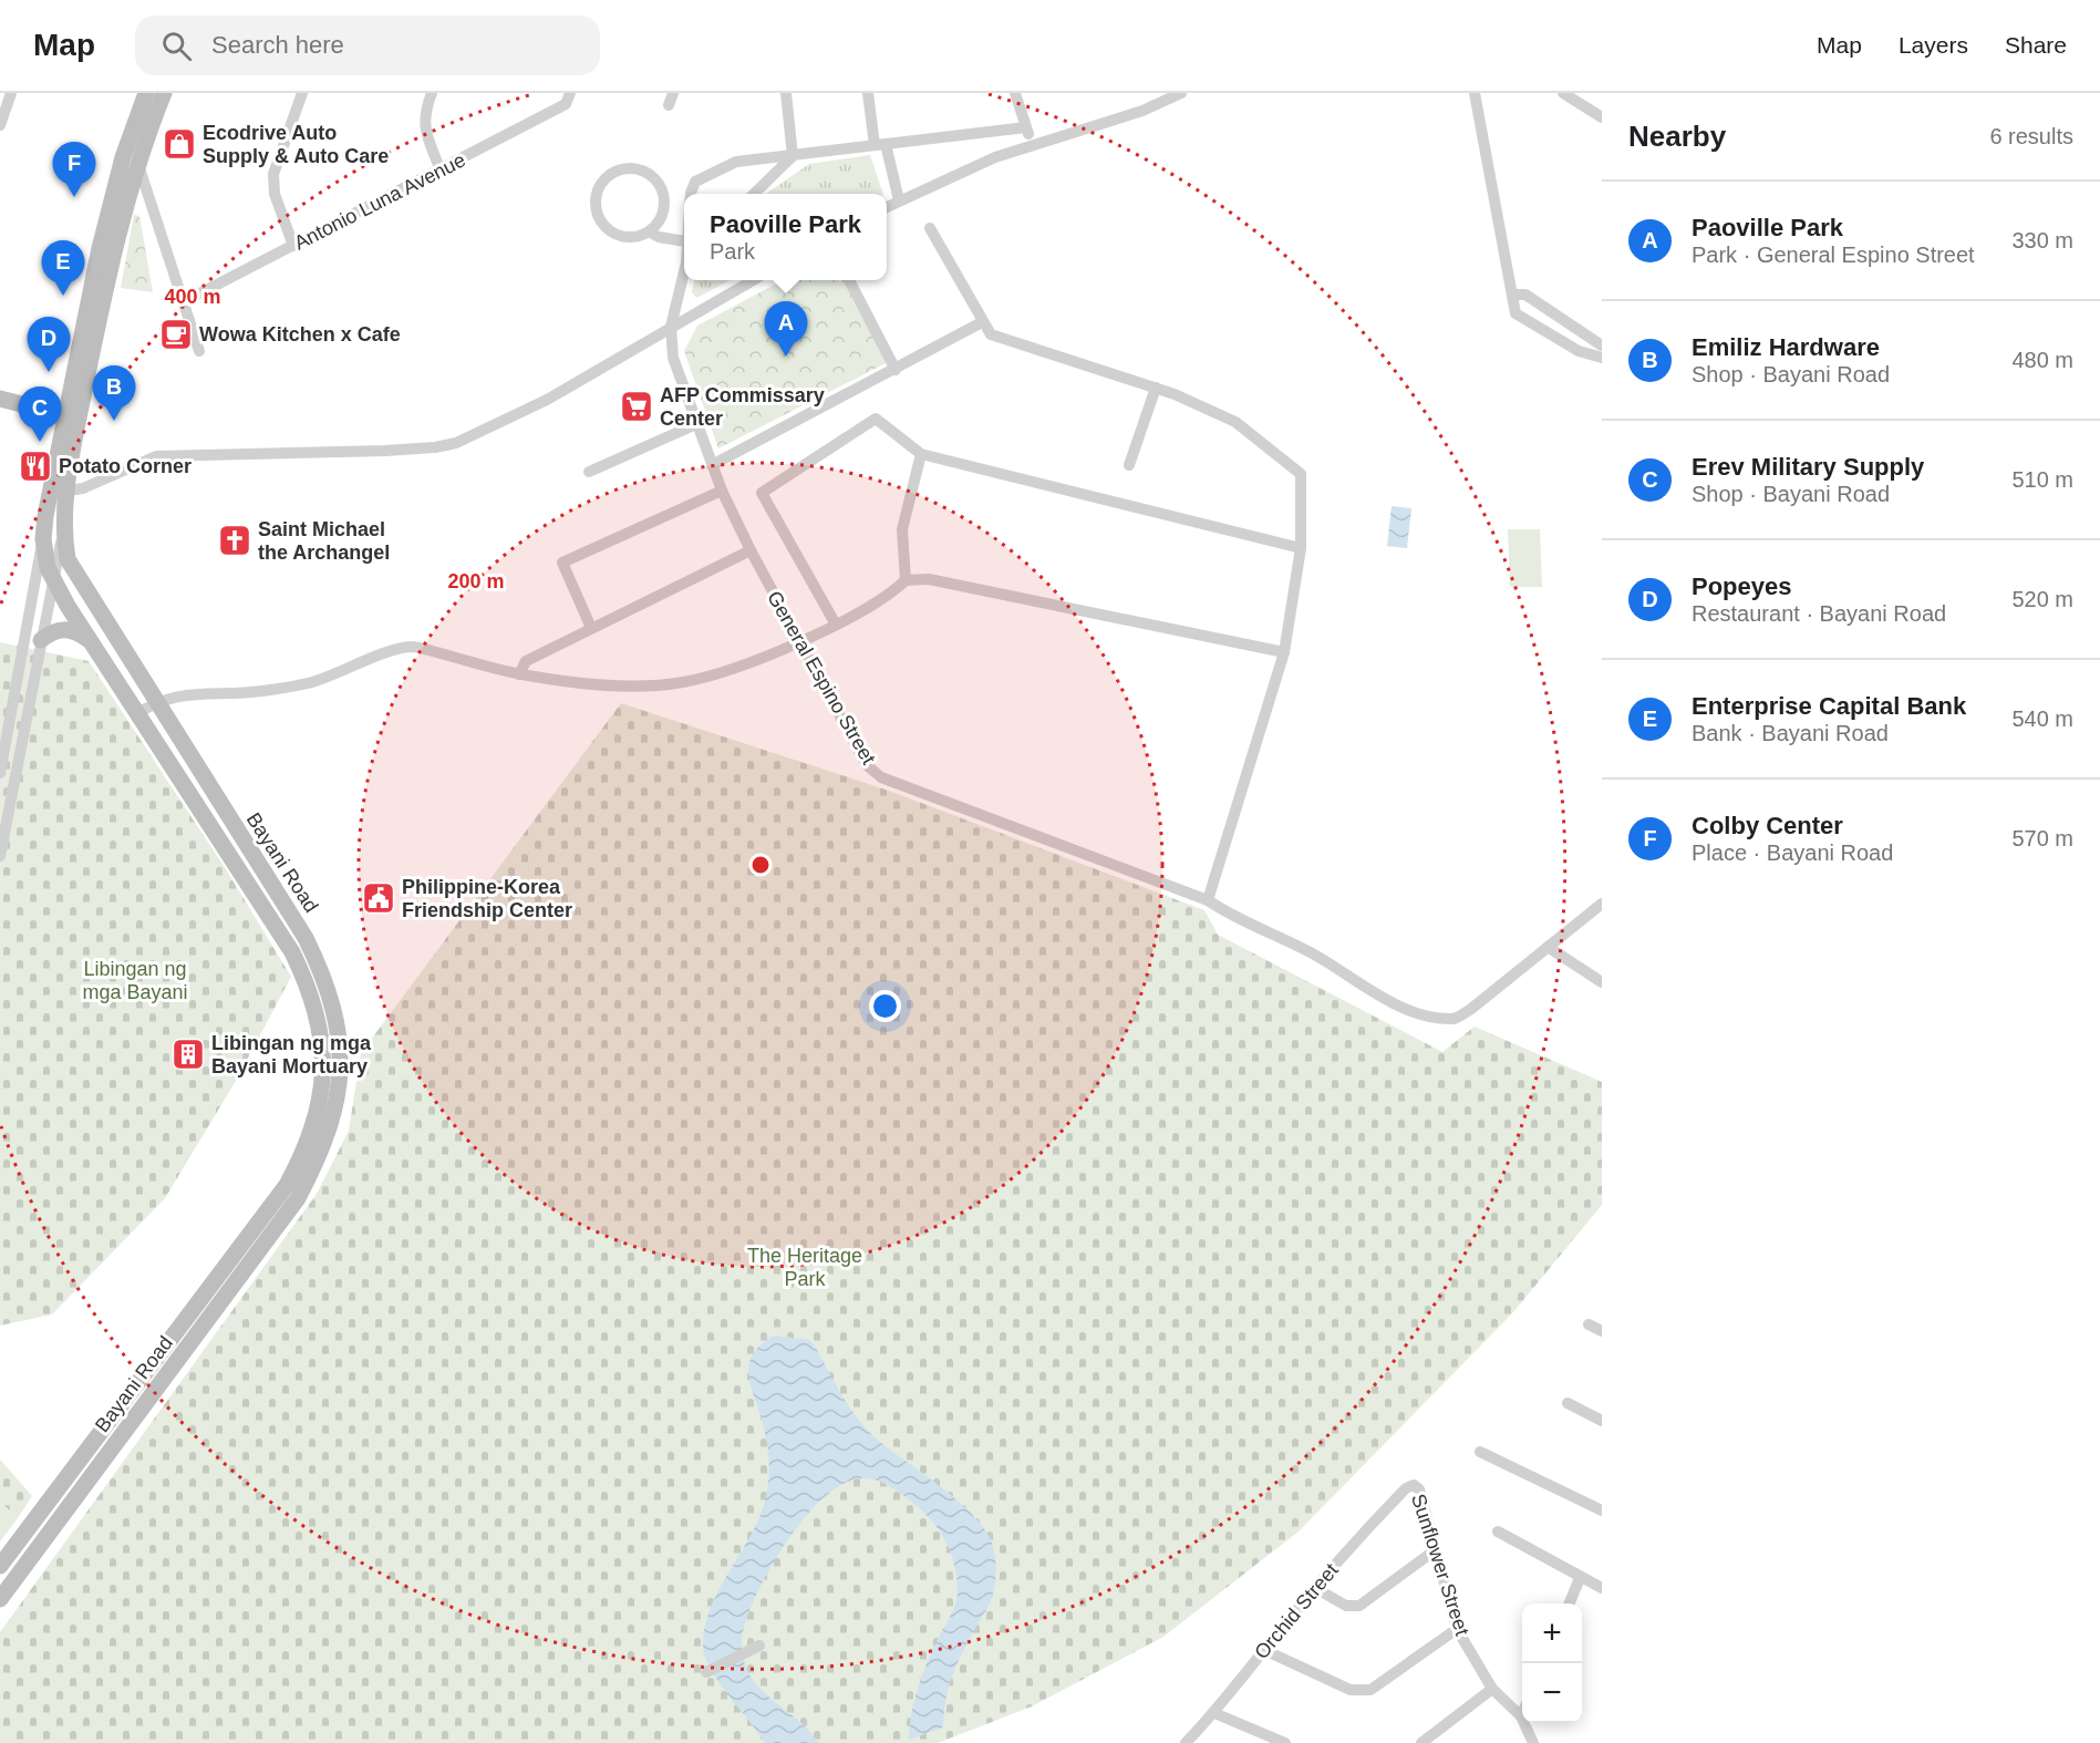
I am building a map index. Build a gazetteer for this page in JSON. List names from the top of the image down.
{
  "streets": {
    "main road": ["Bayani Road"],
    "street": [
      "Antonio Luna Avenue",
      "General Espino Street",
      "Sunflower Street",
      "Orchid Street"
    ]
  },
  "crossings": [
    ["Sunflower Street", "Orchid Street"]
  ],
  "parks": ["Libingan ng mga Bayani", "The Heritage Park"],
  "places": {
    "shop": ["Ecodrive Auto Supply & Auto Care"],
    "cafe": ["Wowa Kitchen x Cafe"],
    "supermarket": ["AFP Commissary Center"],
    "restaurant": ["Potato Corner"],
    "church": ["Saint Michael the Archangel"],
    "public building": ["Philippine-Korea Friendship Center"],
    "building": ["Libingan ng mga Bayani Mortuary"]
  },
  "page": {
    "header": "Map",
    "search": "Search here",
    "nav": ["Map", "Layers", "Share"],
    "heading": ["Nearby", "6 results"],
    "pins": [
      "F",
      "E",
      "A",
      "D",
      "B",
      "C"
    ],
    "list": [
      {
        "mark": "A",
        "name": "Paoville Park",
        "note": "Park · General Espino Street",
        "value": "330 m"
      },
      {
        "mark": "B",
        "name": "Emiliz Hardware",
        "note": "Shop · Bayani Road",
        "value": "480 m"
      },
      {
        "mark": "C",
        "name": "Erev Military Supply",
        "note": "Shop · Bayani Road",
        "value": "510 m"
      },
      {
        "mark": "D",
        "name": "Popeyes",
        "note": "Restaurant · Bayani Road",
        "value": "520 m"
      },
      {
        "mark": "E",
        "name": "Enterprise Capital Bank",
        "note": "Bank · Bayani Road",
        "value": "540 m"
      },
      {
        "mark": "F",
        "name": "Colby Center",
        "note": "Place · Bayani Road",
        "value": "570 m"
      }
    ],
    "popup": ["Paoville Park", "Park"],
    "map_buttons": ["+", "−"]
  },
  "rings": ["400 m", "200 m"]
}
